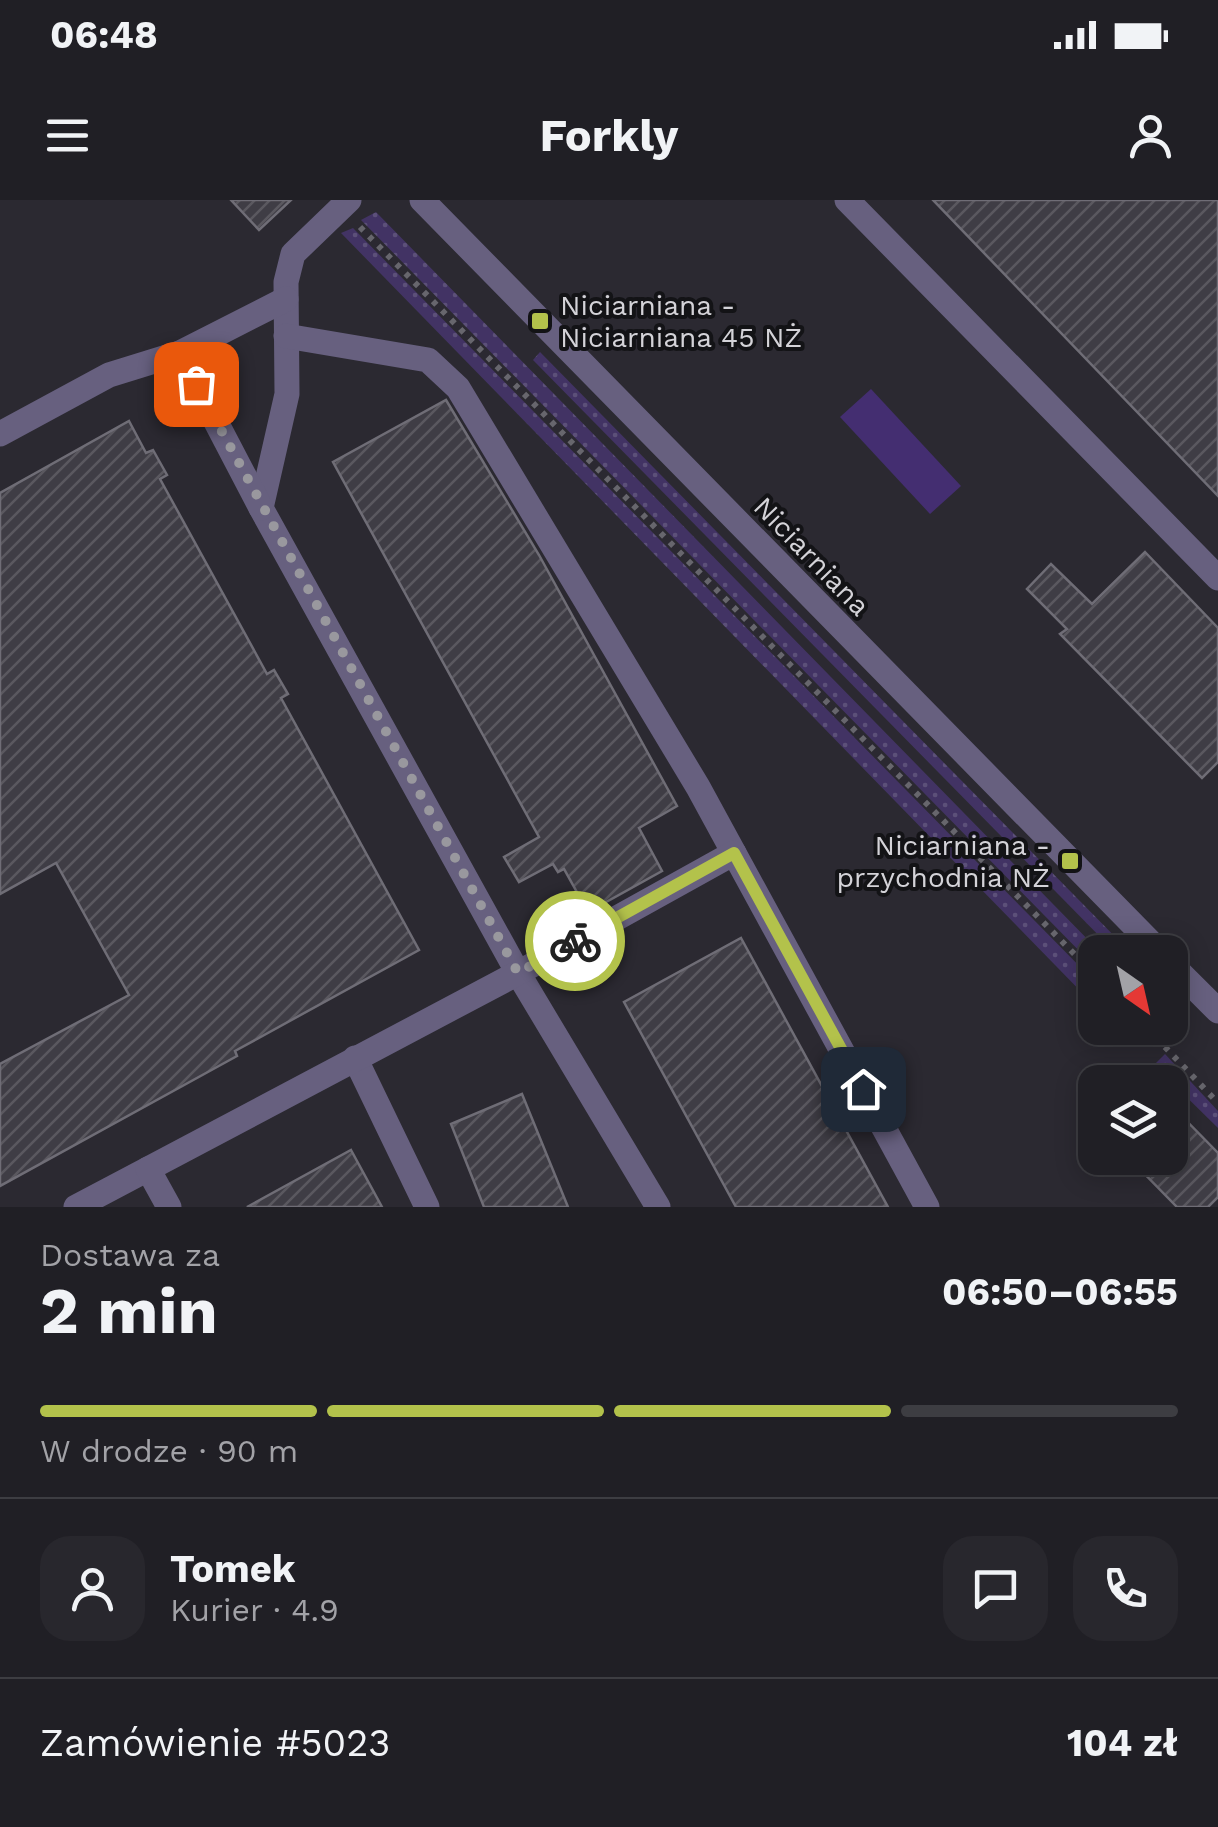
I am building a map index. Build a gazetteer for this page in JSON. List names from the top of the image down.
{
  "streets": {
    "street": ["Niciarniana"]
  },
  "places": {
    "transit": ["Niciarniana - Niciarniana 45 NŻ", "Niciarniana - przychodnia NŻ"]
  },
  "north": "bottom right",
  "page": {
    "status": "06:48",
    "header": "Forkly",
    "heading": ["2 min", "Dostawa za", "06:50–06:55"],
    "panel": [
      "Tomek",
      "Kurier · 4.9",
      "Zamówienie #5023",
      "104 zł"
    ],
    "bar": "W drodze · 90 m"
  }
}
